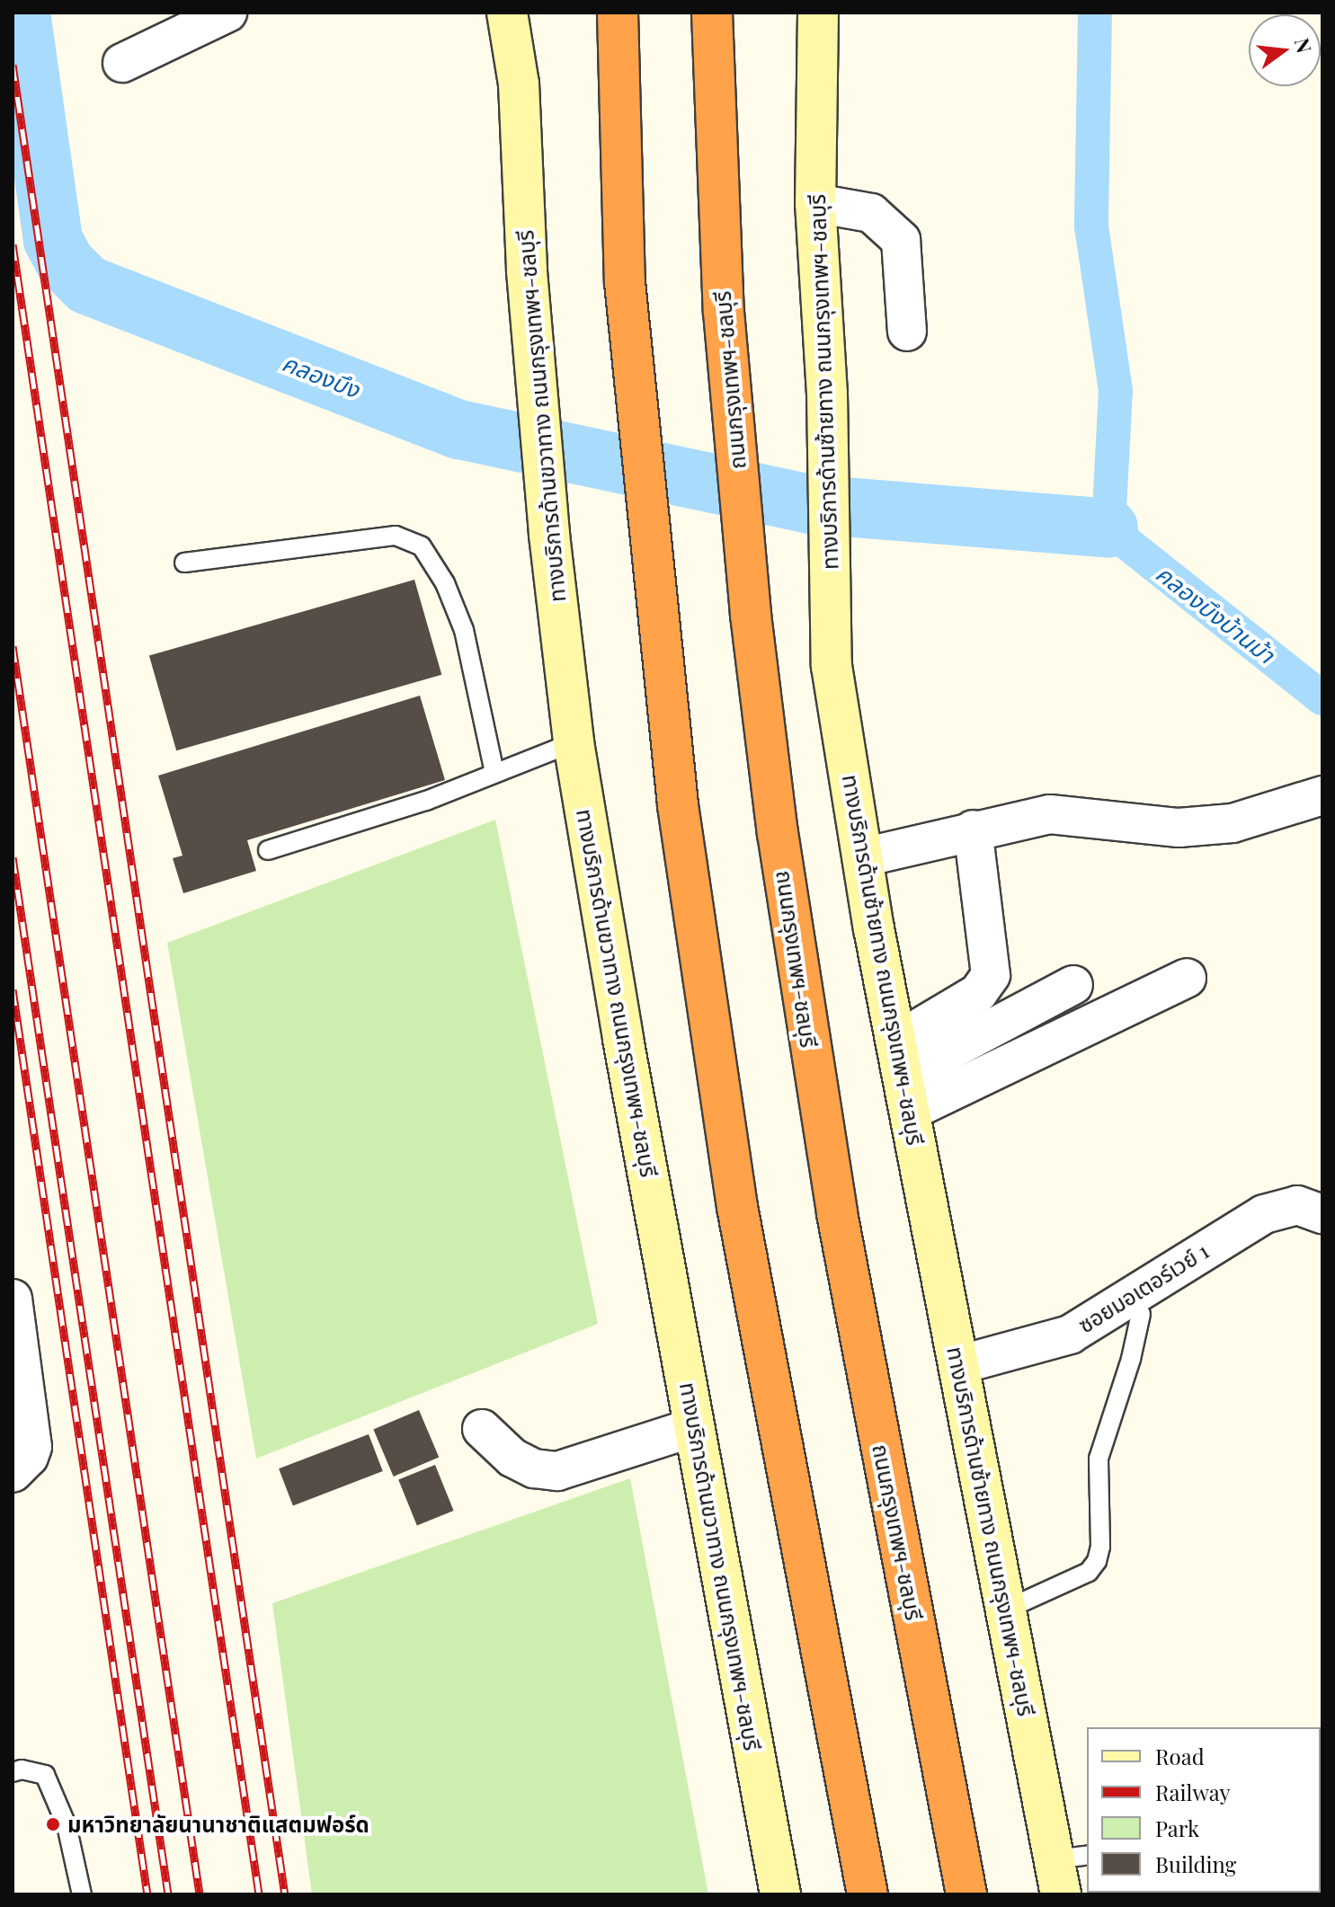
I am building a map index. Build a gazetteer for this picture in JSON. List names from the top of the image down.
{
  "streets": {
    "highway": ["ถนนกรุงเทพฯ-ชลบุรี"],
    "main road": ["ทางบริการด้านซ้ายทาง ถนนกรุงเทพฯ-ชลบุรี", "ทางบริการด้านขวาทาง ถนนกรุงเทพฯ-ชลบุรี"],
    "street": ["ซอยมอเตอร์เวย์ 1"]
  },
  "crossings": [
    ["ทางบริการด้านซ้ายทาง ถนนกรุงเทพฯ-ชลบุรี", "ซอยมอเตอร์เวย์ 1"]
  ],
  "water": ["คลองบึง", "คลองบึงบ้านม้า"],
  "places": ["มหาวิทยาลัยนานาชาติแสตมฟอร์ด"],
  "legend": [
    "Road",
    "Railway",
    "Park",
    "Building"
  ],
  "north": "right"
}
